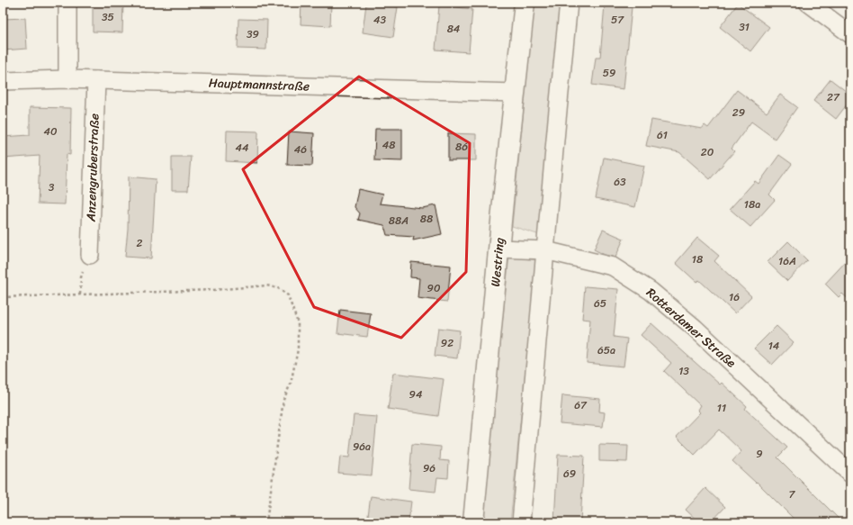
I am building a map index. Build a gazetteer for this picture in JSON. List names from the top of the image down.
{
  "streets": {
    "street": [
      "Hauptmannstraße",
      "Anzengruberstraße",
      "Westring",
      "Rotterdamer Straße"
    ]
  },
  "crossings": [
    ["Hauptmannstraße", "Anzengruberstraße"],
    ["Hauptmannstraße", "Westring"],
    ["Westring", "Rotterdamer Straße"]
  ],
  "house_numbers": [
    "35",
    "43",
    "57",
    "31",
    "84",
    "39",
    "59",
    "27",
    "29",
    "40",
    "61",
    "48",
    "86",
    "44",
    "46",
    "20",
    "63",
    "3",
    "18a",
    "88",
    "88A",
    "2",
    "18",
    "16A",
    "90",
    "16",
    "65",
    "92",
    "14",
    "65a",
    "13",
    "94",
    "67",
    "11",
    "96a",
    "9",
    "96",
    "69",
    "7"
  ]
}
